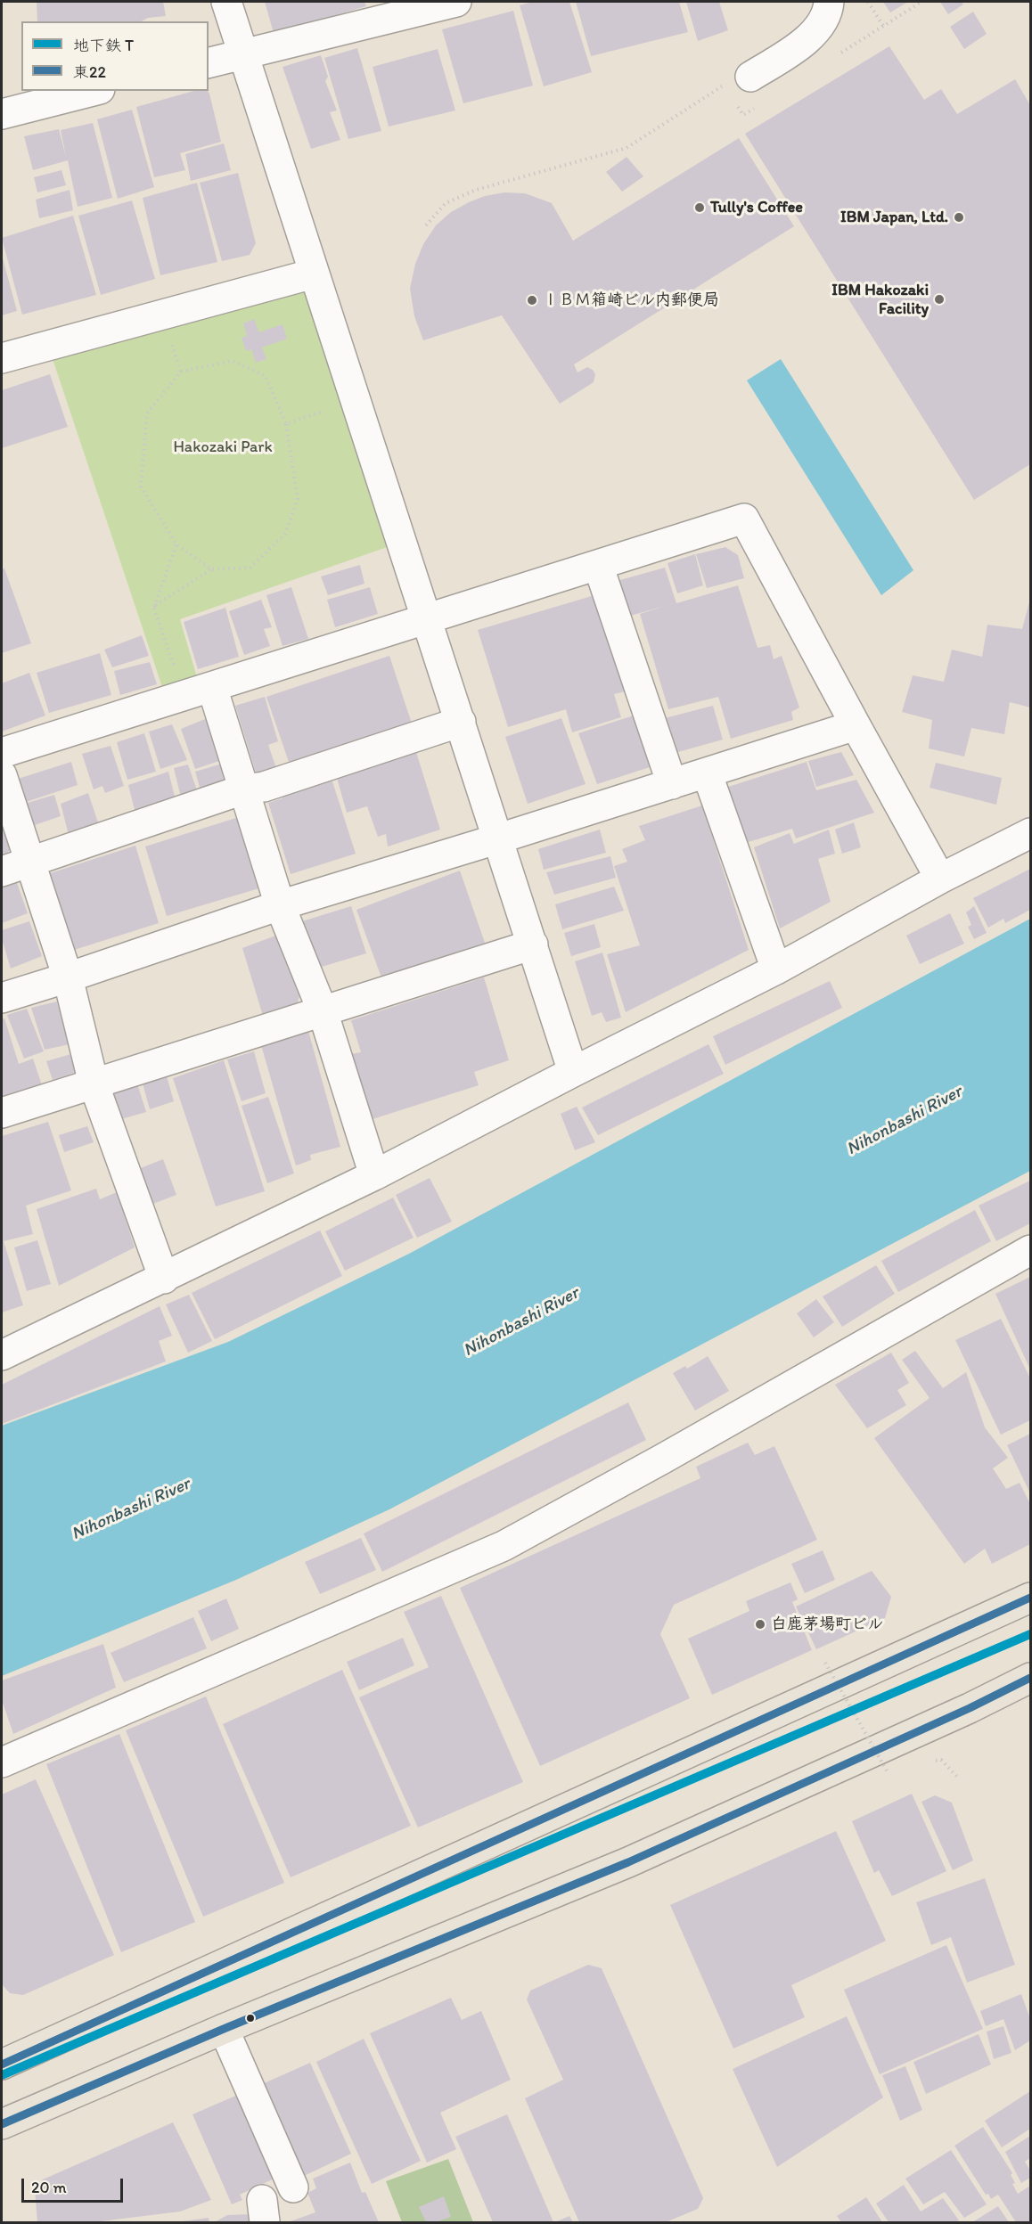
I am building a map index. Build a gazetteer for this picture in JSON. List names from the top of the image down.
{
  "water": ["Nihonbashi River"],
  "parks": ["Hakozaki Park"],
  "places": [
    "Tully's Coffee",
    "IBM Japan, Ltd.",
    "IBM Hakozaki Facility",
    "ＩＢＭ箱崎ビル内郵便局",
    "白鹿茅場町ビル"
  ],
  "lines": ["transit line 東22", "metro line T"],
  "legend": ["地下鉄 T", "東22"],
  "scale_bar": "20 m"
}
